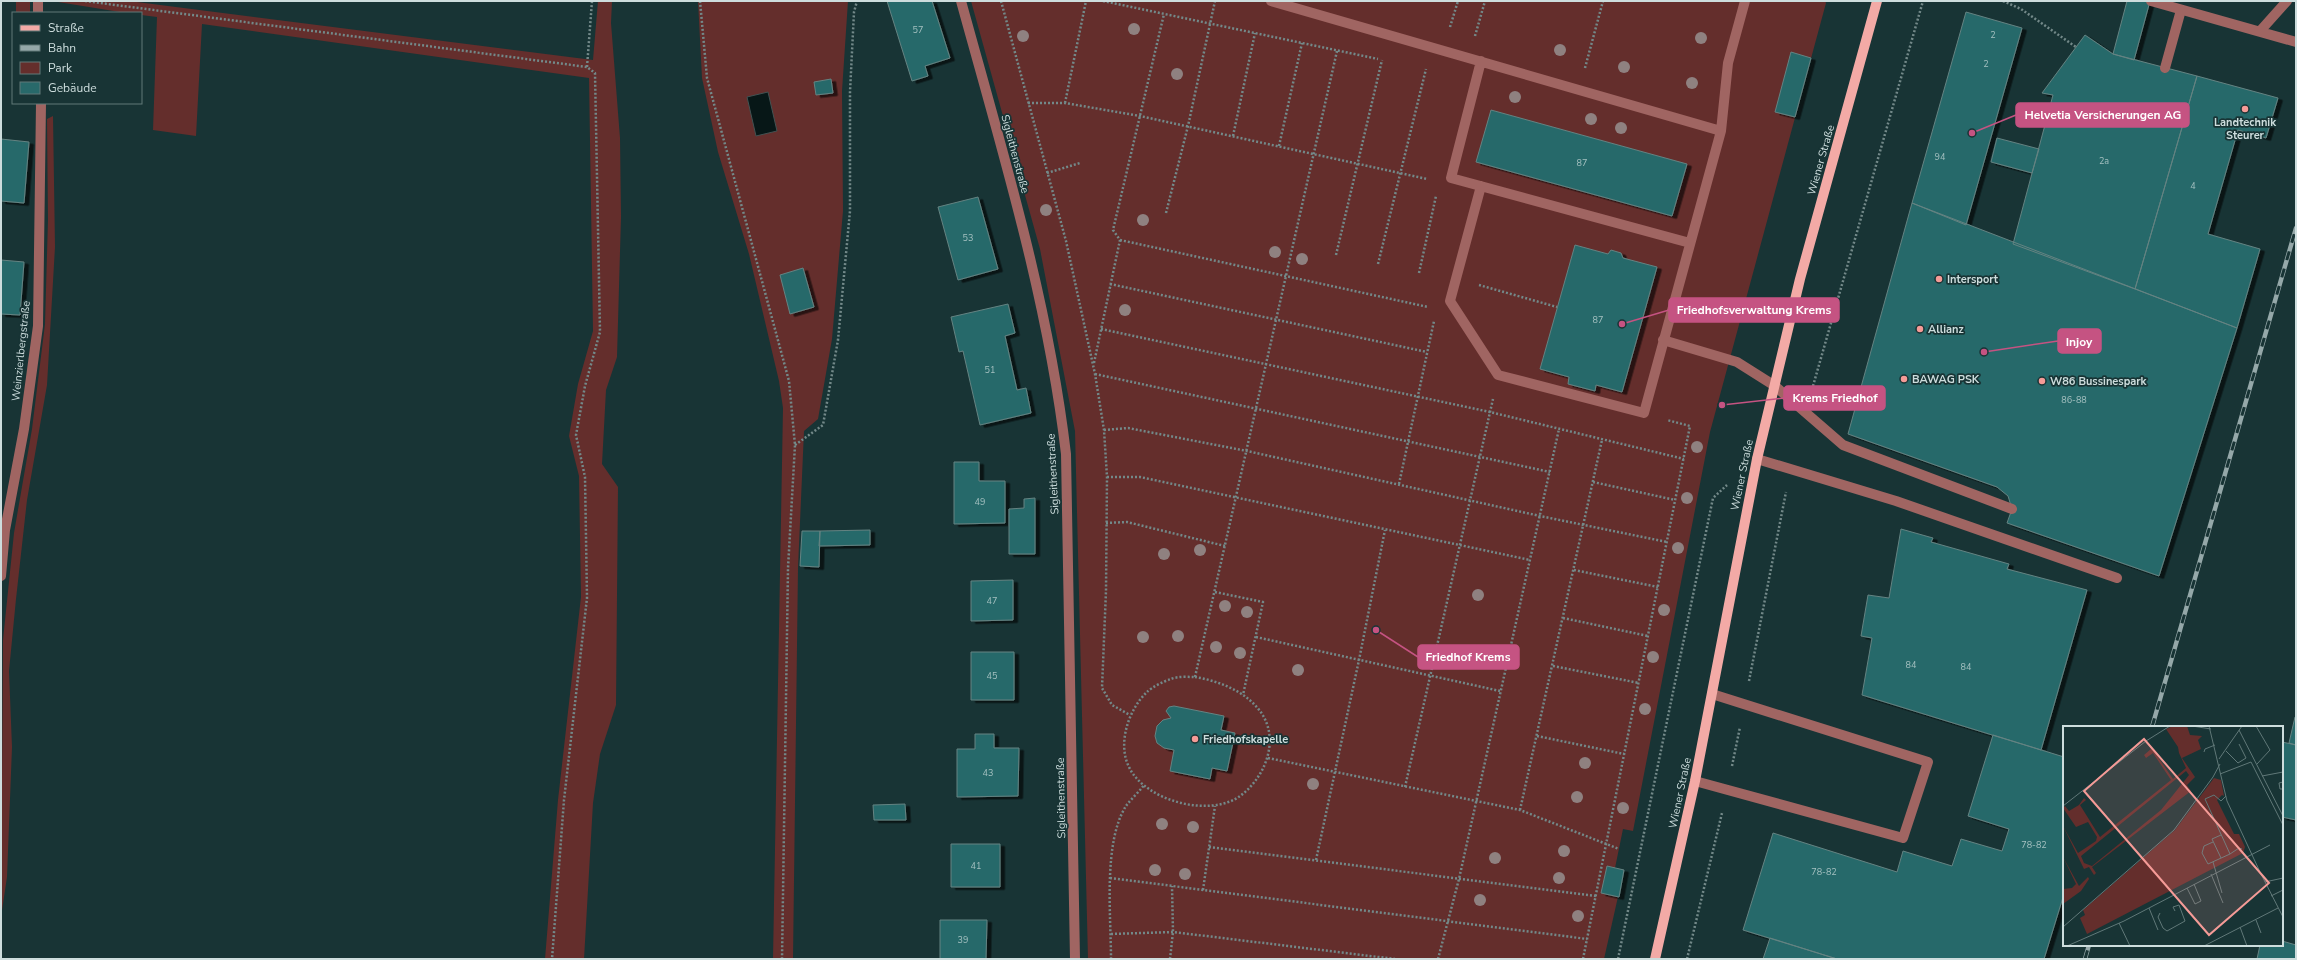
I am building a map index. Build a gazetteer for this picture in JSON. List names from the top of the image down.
{
  "streets": {
    "main road": ["Wiener Straße"],
    "street": ["Sigleithenstraße", "Weinzierlbergstraße"]
  },
  "places": [
    "Landtechnik Steurer",
    "Helvetia Versicherungen AG",
    "Intersport",
    "Friedhofsverwaltung Krems",
    "Allianz",
    "Injoy",
    "BAWAG PSK",
    "W86 Bussinespark",
    "Krems Friedhof",
    "Friedhof Krems",
    "Friedhofskapelle"
  ],
  "house_numbers": [
    "57",
    "2",
    "2",
    "94",
    "2a",
    "87",
    "4",
    "53",
    "87",
    "51",
    "86-88",
    "49",
    "47",
    "84",
    "84",
    "45",
    "43",
    "78-82",
    "41",
    "78-82",
    "39"
  ],
  "legend": [
    "Straße",
    "Bahn",
    "Park",
    "Gebäude"
  ]
}
